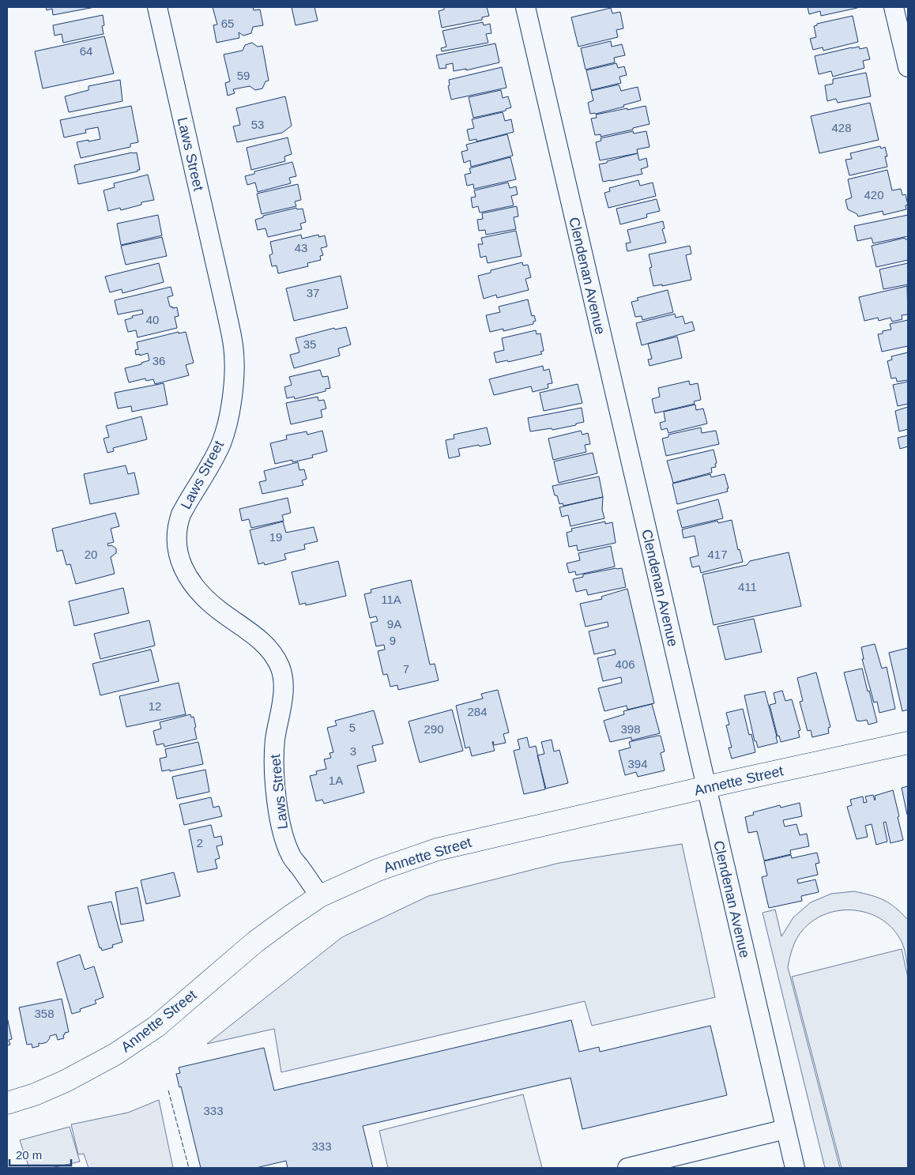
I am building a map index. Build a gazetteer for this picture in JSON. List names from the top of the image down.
{
  "streets": {
    "street": ["Laws Street", "Clendenan Avenue", "Annette Street"]
  },
  "crossings": [
    ["Laws Street", "Annette Street"],
    ["Clendenan Avenue", "Annette Street"]
  ],
  "house_numbers": [
    "65",
    "64",
    "59",
    "53",
    "428",
    "420",
    "43",
    "37",
    "40",
    "35",
    "36",
    "19",
    "20",
    "417",
    "411",
    "11A",
    "9A",
    "9",
    "406",
    "7",
    "12",
    "284",
    "5",
    "290",
    "398",
    "3",
    "394",
    "1A",
    "2",
    "358",
    "333",
    "333"
  ],
  "scale_bar": "20 m"
}
